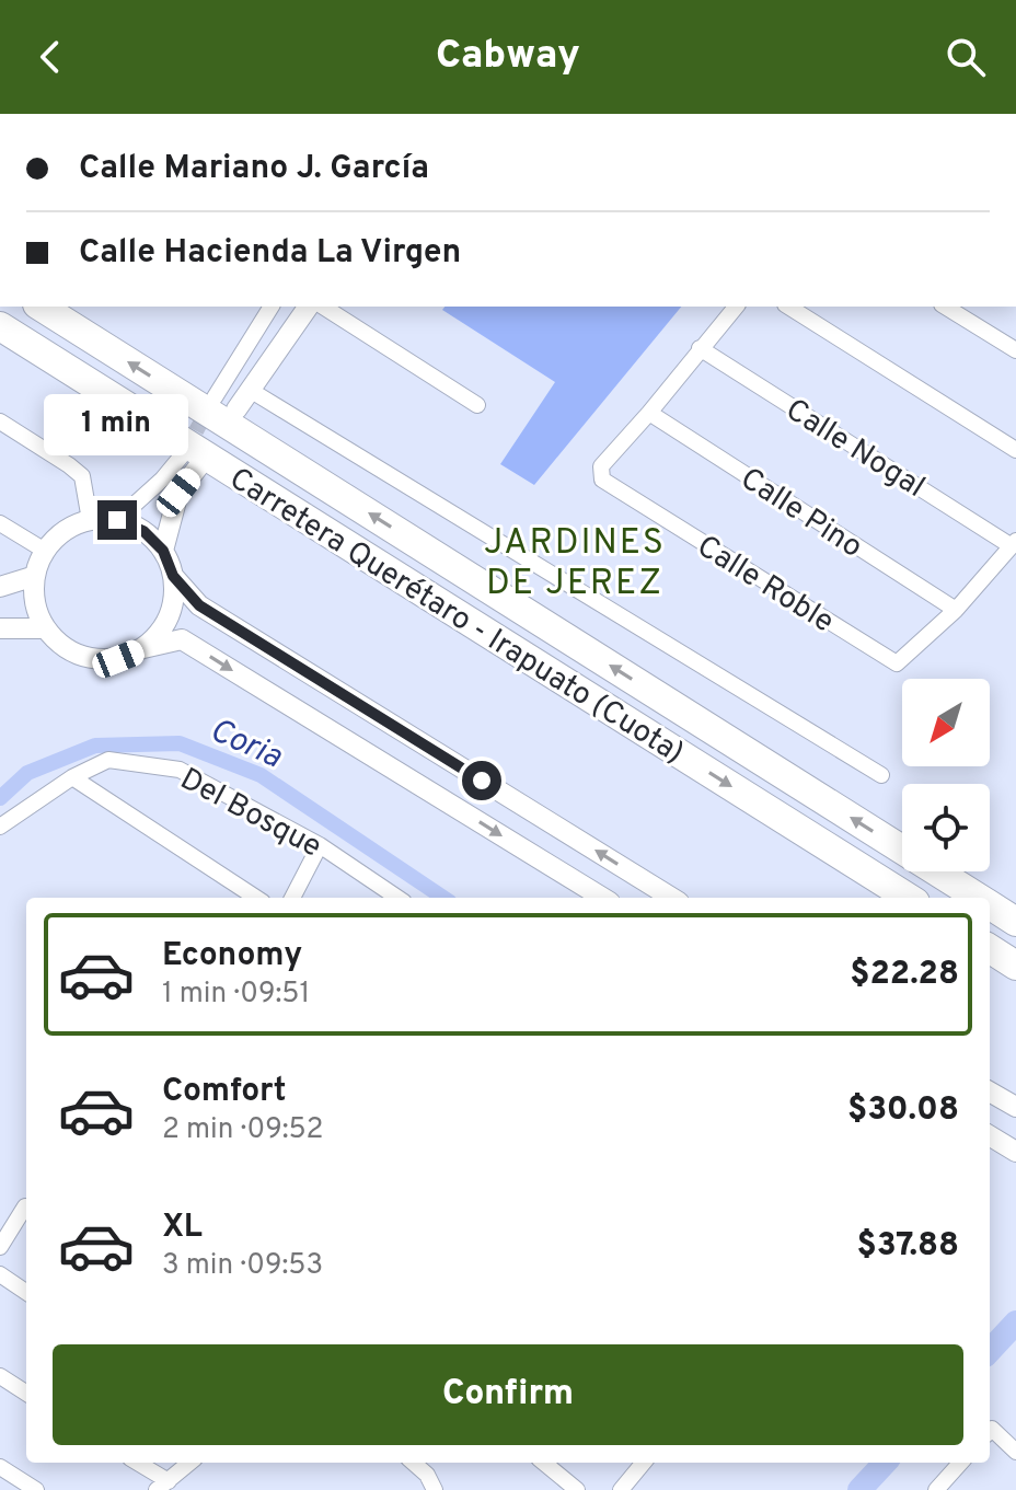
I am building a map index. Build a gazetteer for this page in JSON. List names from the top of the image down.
{
  "streets": {
    "highway": ["Carretera Querétaro - Irapuato (Cuota)"],
    "street": [
      "Calle Nogal",
      "Calle Pino",
      "Calle Roble",
      "Del Bosque"
    ]
  },
  "crossings": [
    ["Calle Pino", "Calle Roble"]
  ],
  "districts": ["JARDINES DE JEREZ"],
  "water": ["Coria"],
  "north": "bottom left",
  "page": {
    "header": "Cabway",
    "banner": ["Calle Mariano J. García", "Calle Hacienda La Virgen"],
    "bubble": "1 min",
    "list": [
      {
        "name": "Economy",
        "note": "1 min · 09:51",
        "value": "$22.28"
      },
      {
        "name": "Comfort",
        "note": "2 min · 09:52",
        "value": "$30.08"
      },
      {
        "name": "XL",
        "note": "3 min · 09:53",
        "value": "$37.88"
      }
    ],
    "buttons": "Confirm"
  }
}
